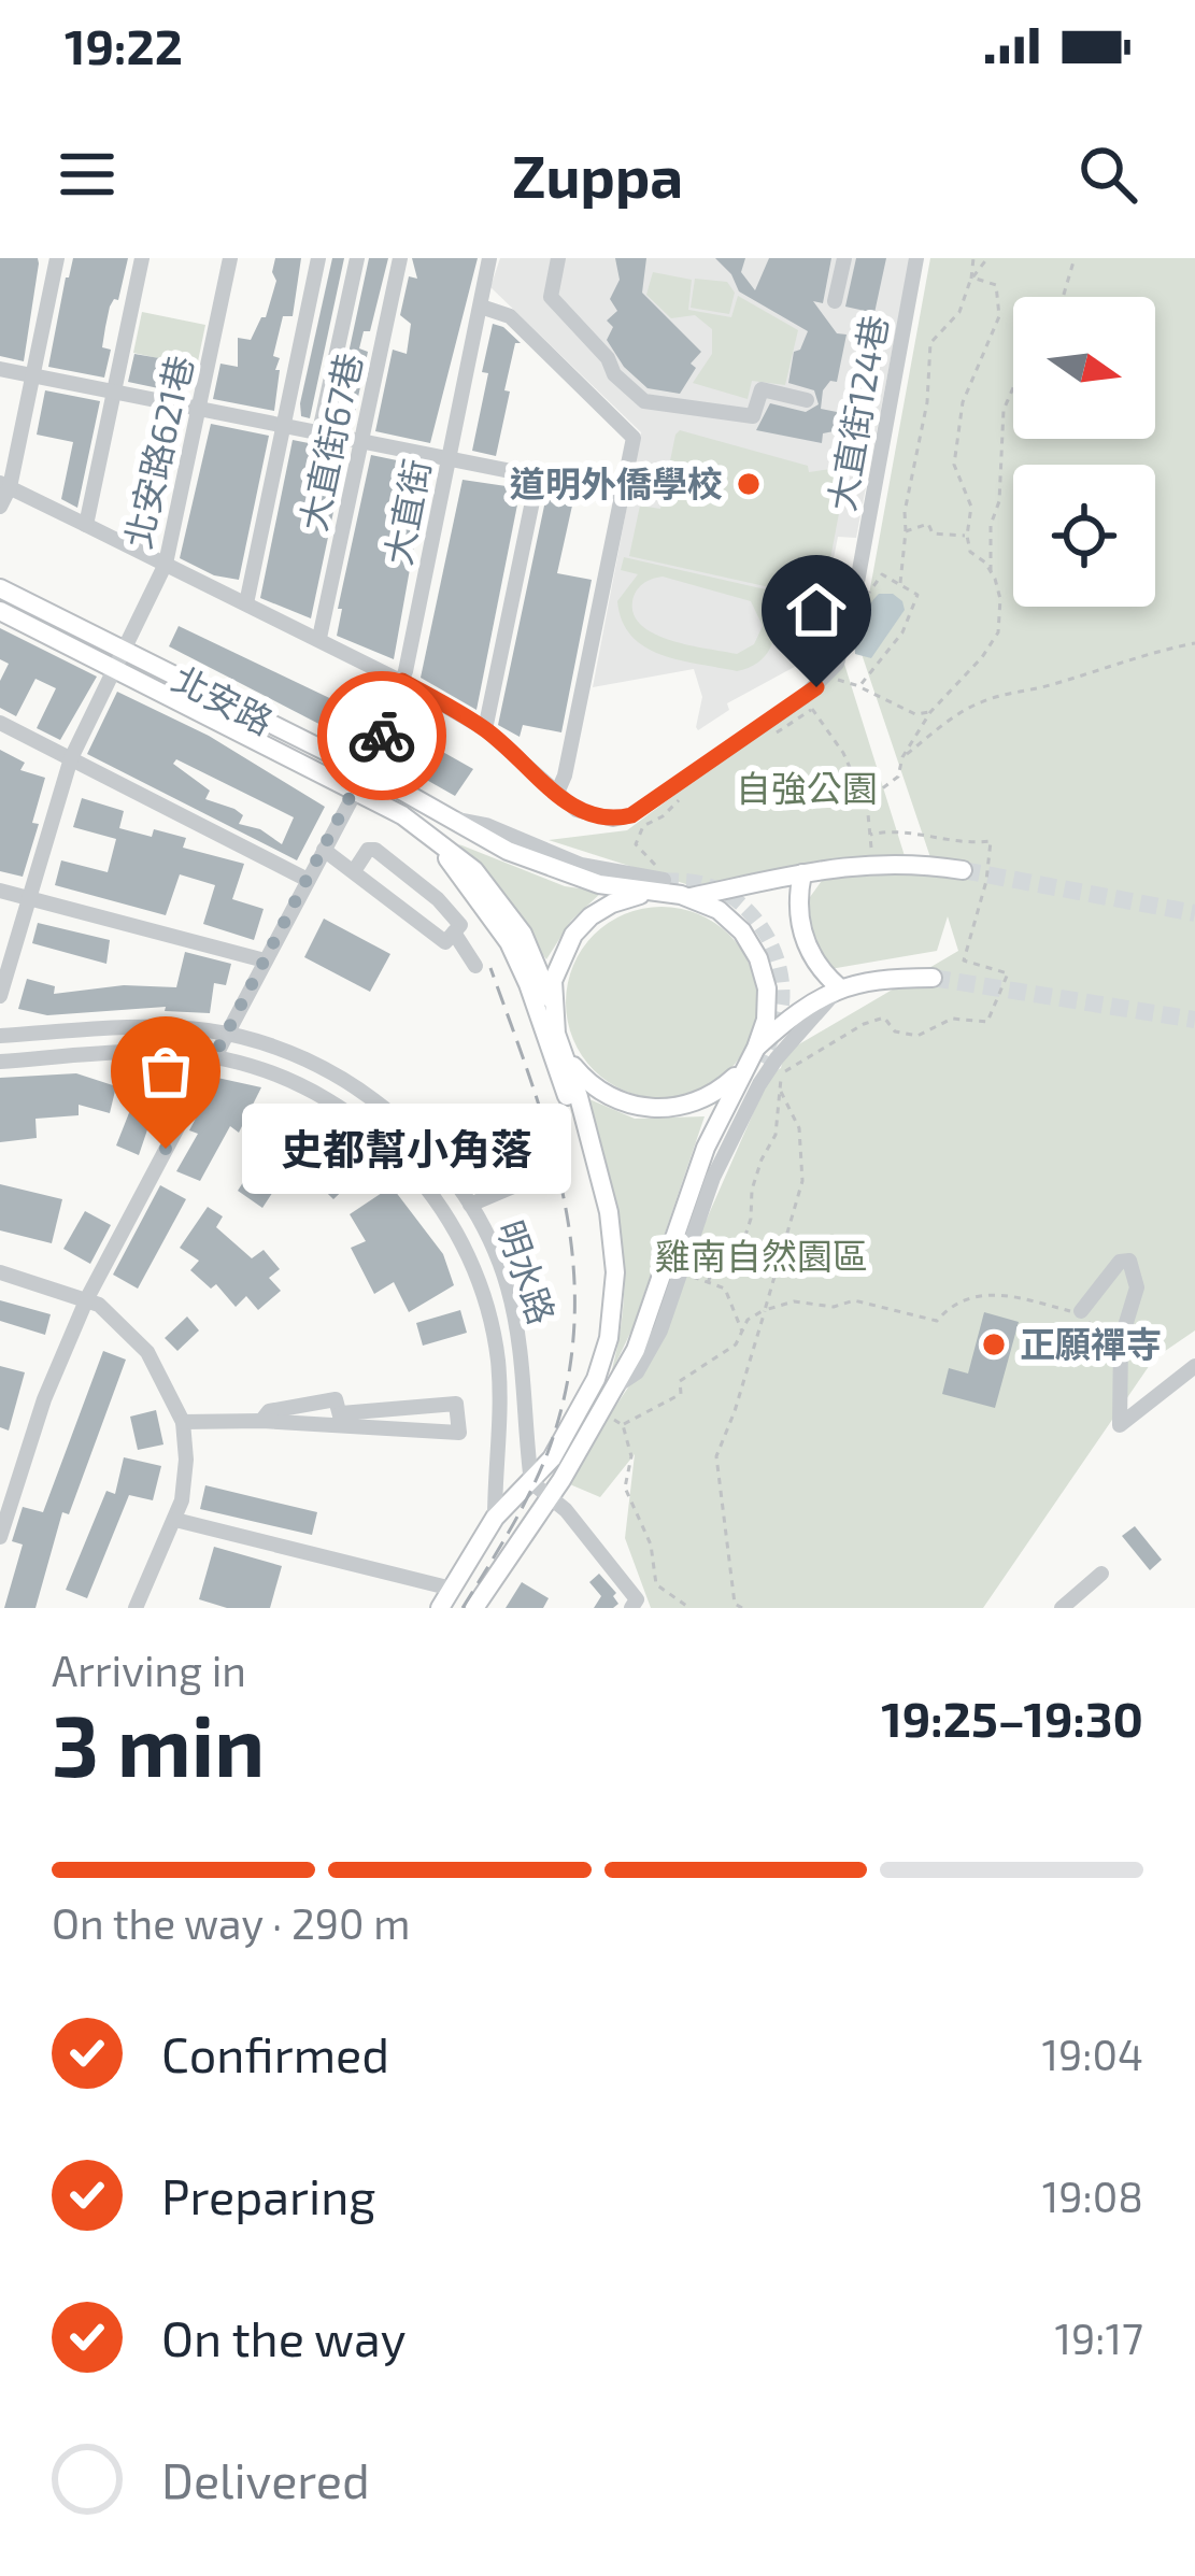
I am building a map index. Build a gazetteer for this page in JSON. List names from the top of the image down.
{
  "streets": {
    "main road": ["北安路"],
    "street": [
      "大直街124巷",
      "大直街67巷",
      "北安路621巷",
      "大直街",
      "明水路"
    ]
  },
  "crossings": [
    ["大直街124巷", "大直街67巷"],
    ["大直街124巷", "北安路621巷"],
    ["大直街124巷", "大直街"],
    ["北安路621巷", "北安路"],
    ["大直街", "北安路"],
    ["大直街", "明水路"],
    ["北安路", "明水路"]
  ],
  "parks": ["自強公園", "雞南自然園區"],
  "places": ["道明外僑學校", "史都幫小角落", "正願禪寺"],
  "north": "right",
  "page": {
    "status": "19:22",
    "header": "Zuppa",
    "bubble": "史都幫小角落",
    "heading": ["3 min", "Arriving in", "19:25–19:30"],
    "bar": "On the way · 290 m",
    "list": [
      ["Confirmed", "19:04"],
      ["Preparing", "19:08"],
      ["On the way", "19:17"],
      "Delivered"
    ]
  }
}
